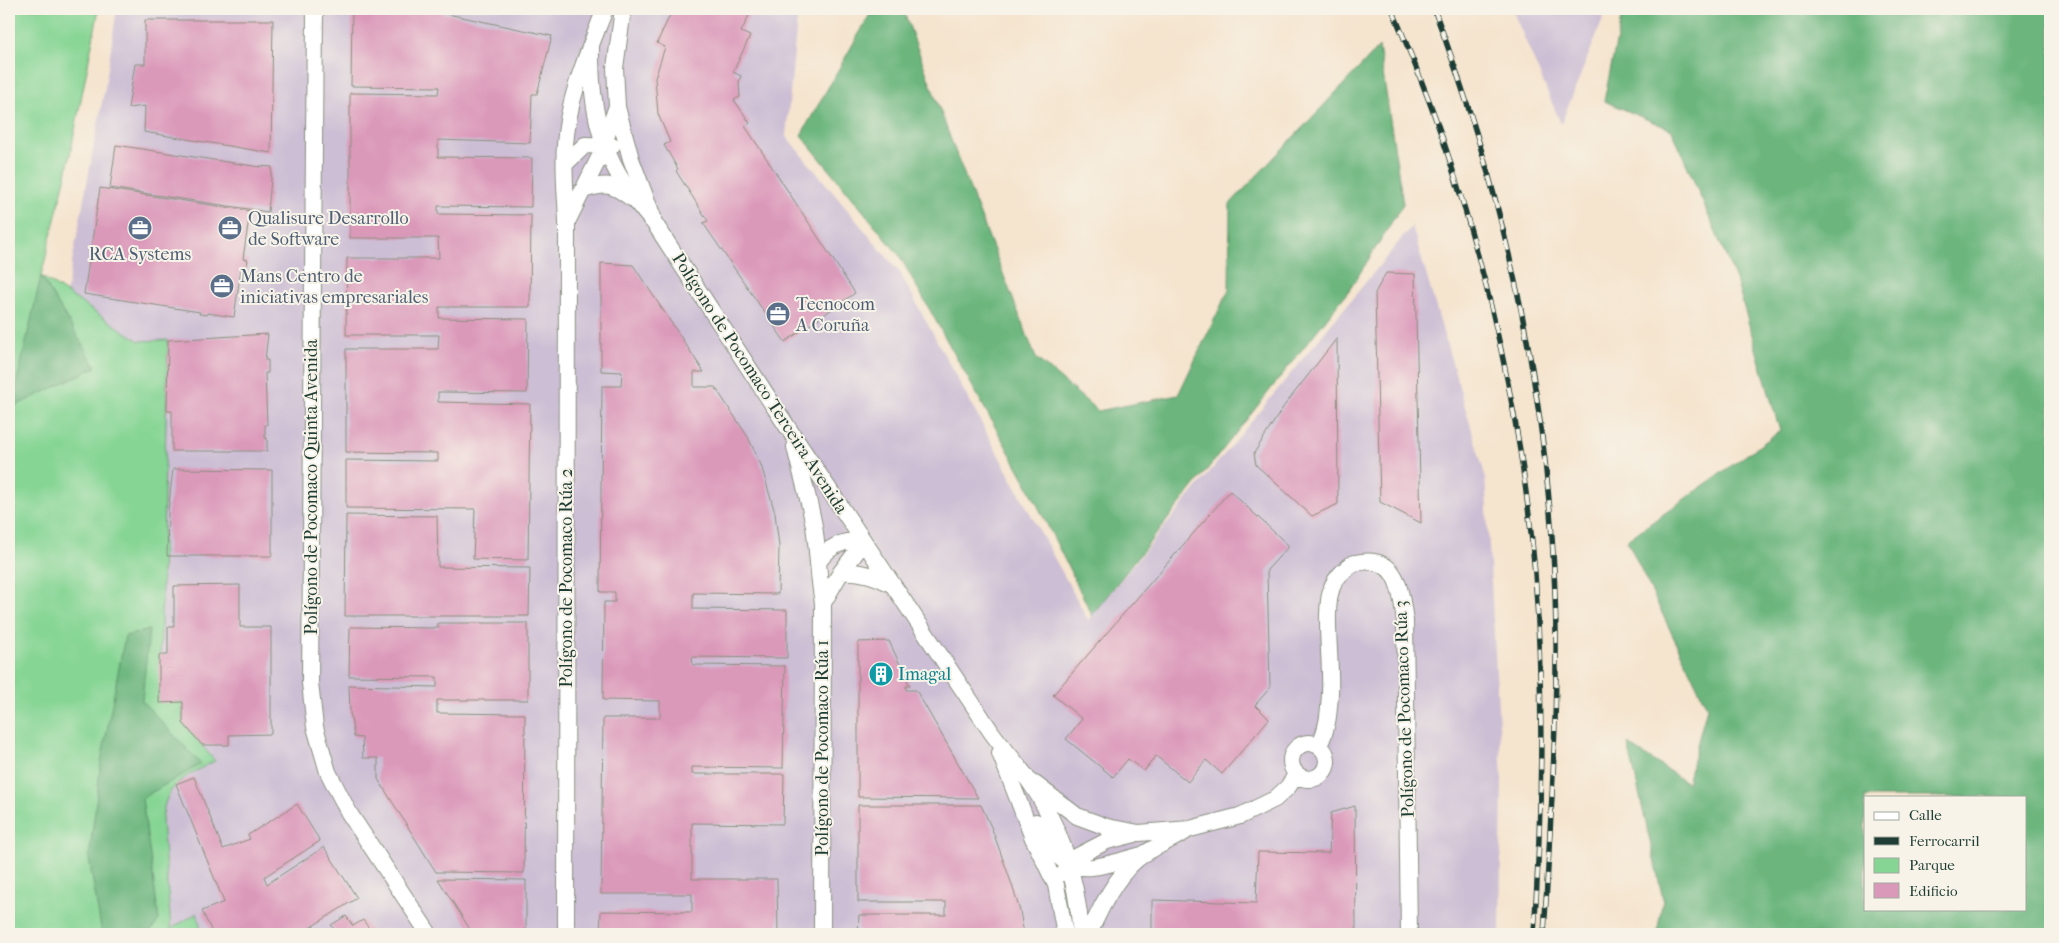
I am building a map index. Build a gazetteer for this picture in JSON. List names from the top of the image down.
{
  "streets": {
    "street": [
      "Polígono de Pocomaco Terceira Avenida",
      "Polígono de Pocomaco Quinta Avenida",
      "Polígono de Pocomaco Rúa 2",
      "Polígono de Pocomaco Rúa 3",
      "Polígono de Pocomaco Rúa 1"
    ]
  },
  "crossings": [
    ["Polígono de Pocomaco Terceira Avenida", "Polígono de Pocomaco Rúa 2"],
    ["Polígono de Pocomaco Terceira Avenida", "Polígono de Pocomaco Rúa 1"]
  ],
  "places": {
    "office": [
      "RCA Systems",
      "Qualisure Desarrollo de Software",
      "Mans Centro de iniciativas empresariales",
      "Tecnocom A Coruña"
    ],
    "building": ["Imagal"]
  },
  "legend": [
    "Calle",
    "Ferrocarril",
    "Parque",
    "Edificio"
  ]
}
